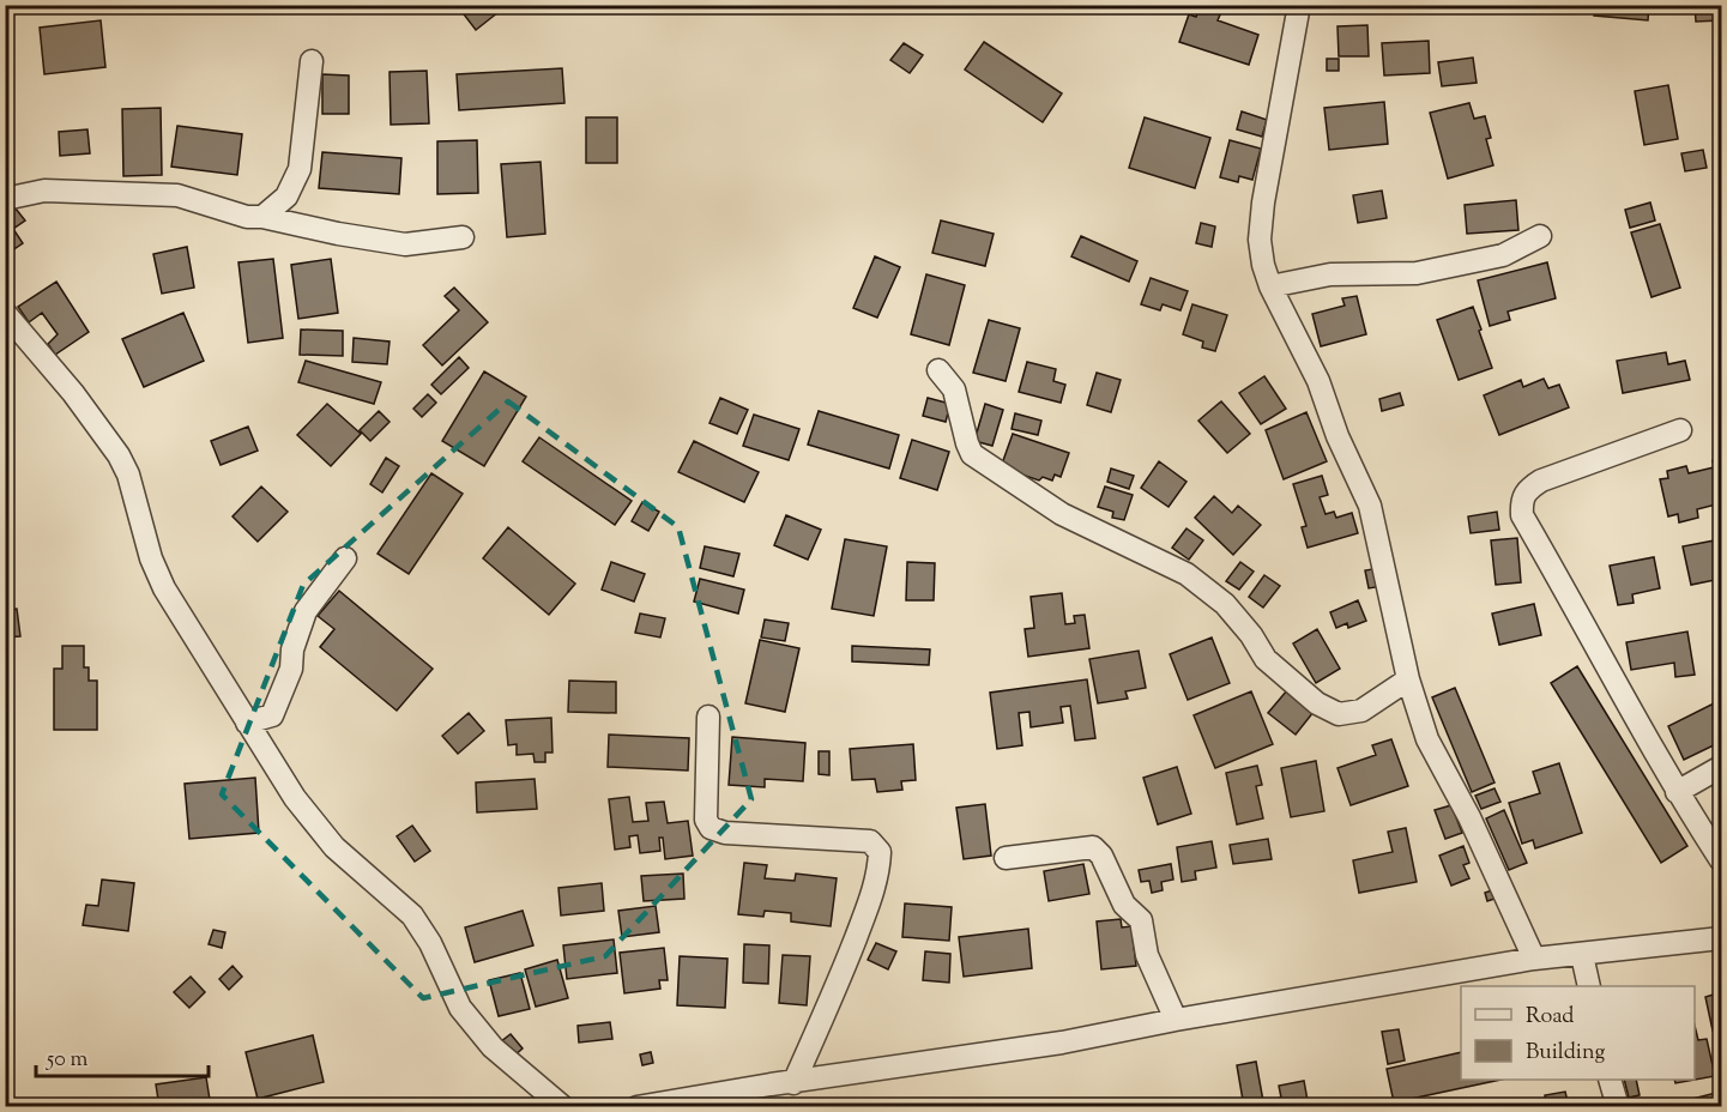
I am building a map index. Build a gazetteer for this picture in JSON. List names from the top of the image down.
{
  "legend": ["Road", "Building"],
  "scale_bar": "50 m"
}
